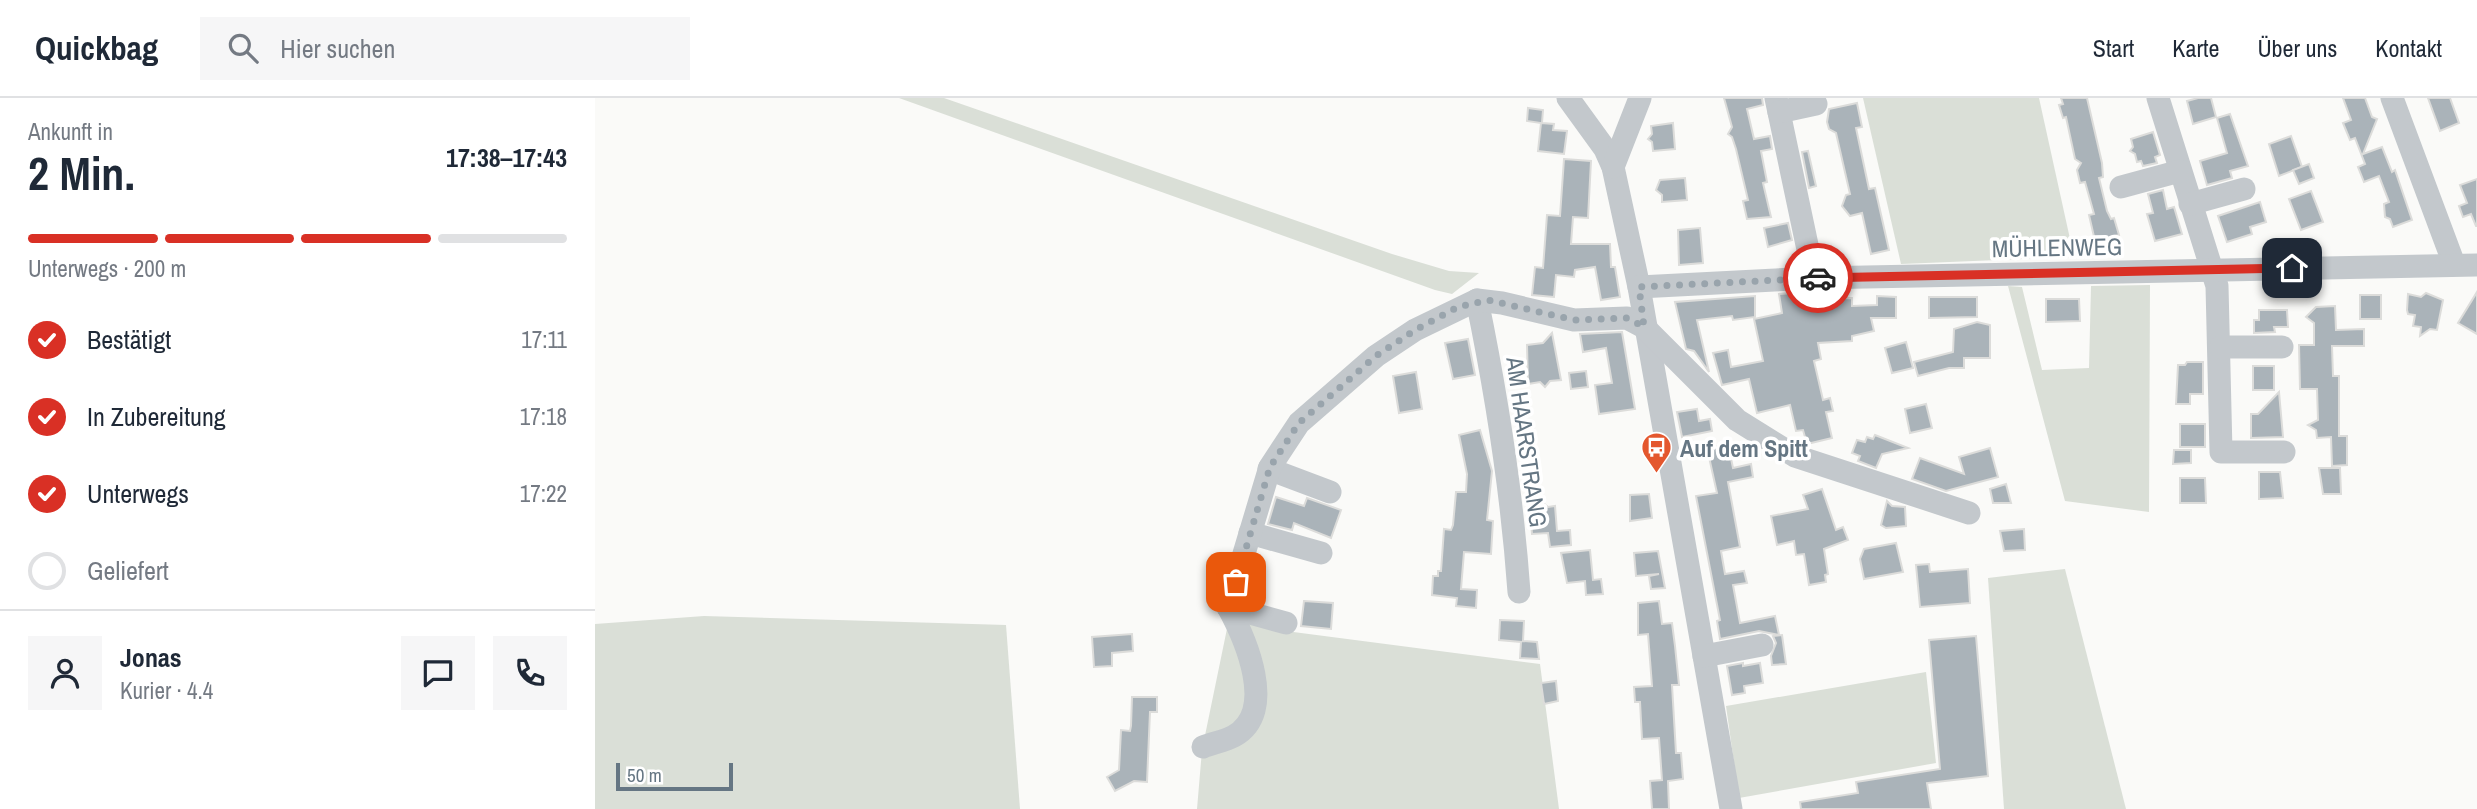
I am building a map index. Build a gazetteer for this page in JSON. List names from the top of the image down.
{
  "streets": {
    "street": ["MÜHLENWEG", "AM HAARSTRANG"]
  },
  "places": {
    "bus stop": ["Auf dem Spitt"]
  },
  "scale_bar": "50 m",
  "page": {
    "header": "Quickbag",
    "search": "Hier suchen",
    "nav": [
      "Start",
      "Karte",
      "Über uns",
      "Kontakt"
    ],
    "heading": ["2 Min.", "Ankunft in", "17:38–17:43"],
    "panel": ["Jonas", "Kurier · 4.4"],
    "bar": "Unterwegs · 200 m",
    "list": [
      ["Bestätigt", "17:11"],
      ["In Zubereitung", "17:18"],
      ["Unterwegs", "17:22"],
      "Geliefert"
    ],
    "scale": "50 m"
  }
}
